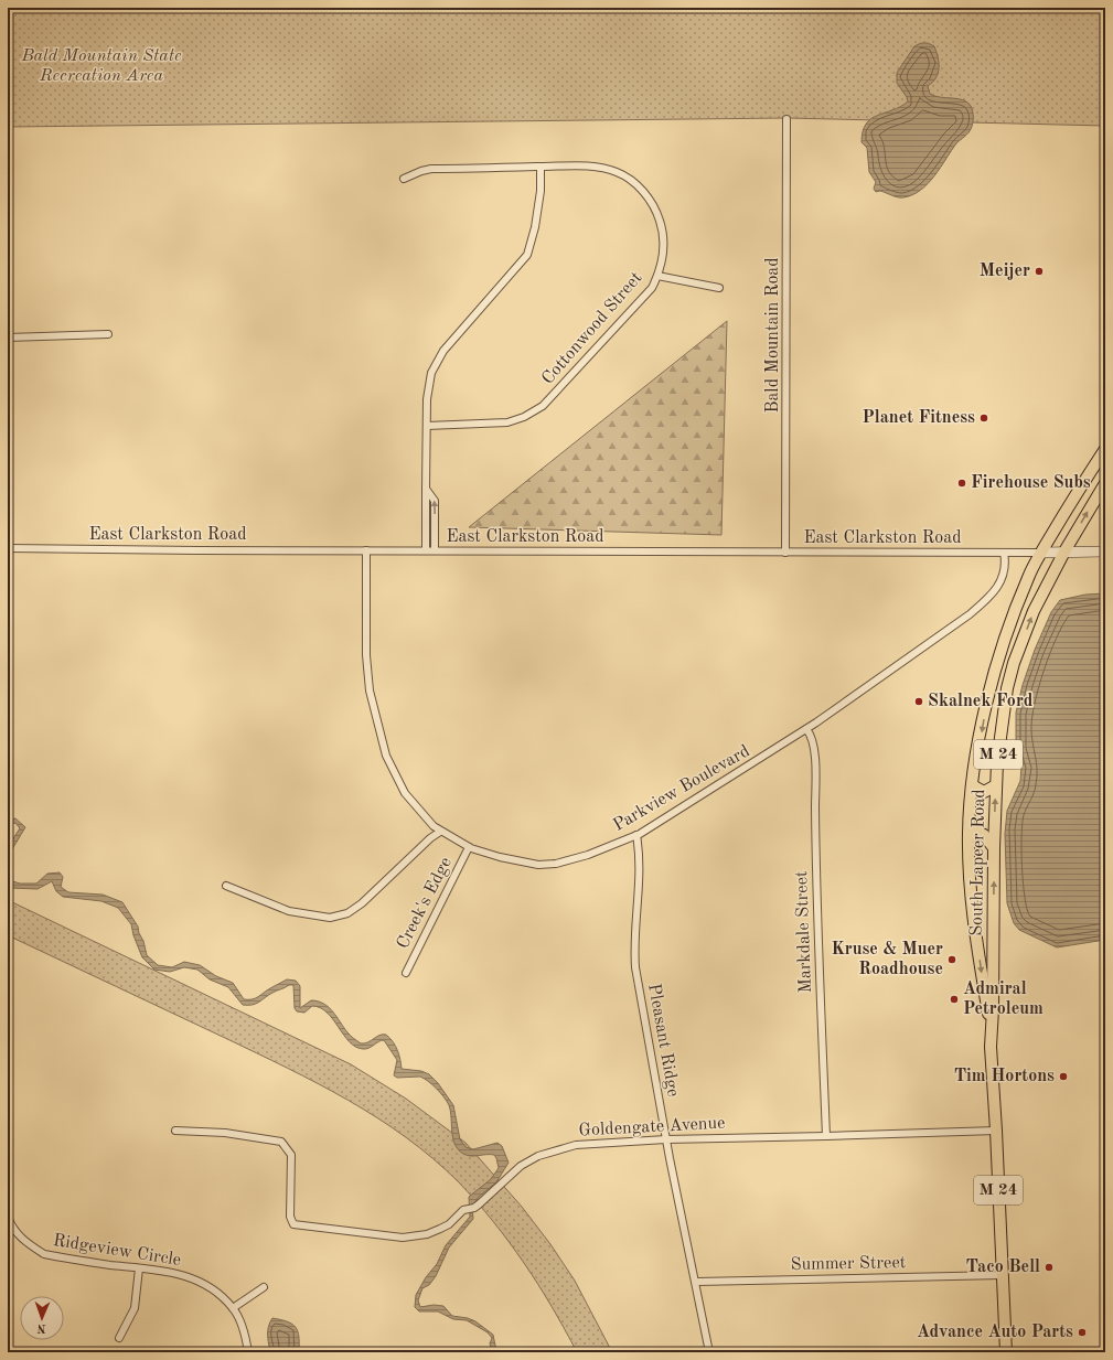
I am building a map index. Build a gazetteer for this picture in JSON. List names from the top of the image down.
{
  "streets": {
    "main road": ["M 24", "South Lapeer Road"],
    "street": [
      "Cottonwood Street",
      "Bald Mountain Road",
      "East Clarkston Road",
      "Parkview Boulevard",
      "Creek's Edge",
      "Markdale Street",
      "Pleasant Ridge",
      "Goldengate Avenue",
      "Ridgeview Circle",
      "Summer Street"
    ]
  },
  "crossings": [
    ["Bald Mountain Road", "East Clarkston Road"],
    ["East Clarkston Road", "Parkview Boulevard"],
    ["East Clarkston Road", "South Lapeer Road"],
    ["Parkview Boulevard", "Creek's Edge"],
    ["Parkview Boulevard", "Markdale Street"],
    ["Parkview Boulevard", "Pleasant Ridge"],
    ["South Lapeer Road", "Goldengate Avenue"],
    ["South Lapeer Road", "Summer Street"],
    ["Markdale Street", "Goldengate Avenue"],
    ["Pleasant Ridge", "Goldengate Avenue"],
    ["Pleasant Ridge", "Summer Street"]
  ],
  "parks": ["Bald Mountain State Recreation Area"],
  "places": [
    "Meijer",
    "Planet Fitness",
    "Firehouse Subs",
    "Skalnek Ford",
    "Kruse & Muer Roadhouse",
    "Admiral Petroleum",
    "Tim Hortons",
    "Taco Bell",
    "Advance Auto Parts"
  ],
  "north": "bottom"
}
